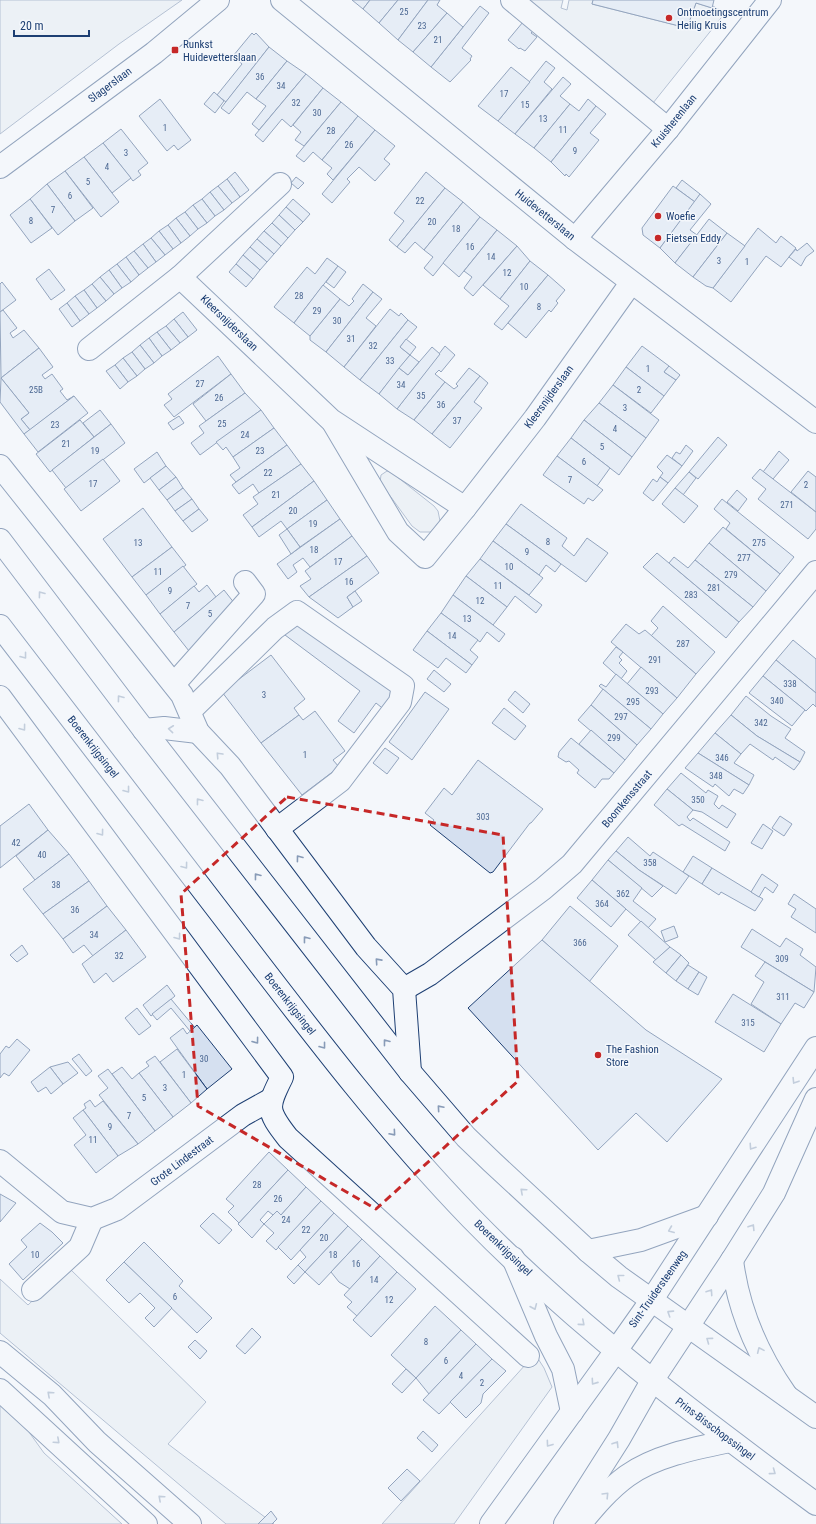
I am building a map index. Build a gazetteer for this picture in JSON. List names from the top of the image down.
{
  "streets": {
    "main road": [
      "Slagerslaan",
      "Kruisherenlaan",
      "Huidevetterslaan",
      "Kleersnijderslaan",
      "Boerenkrijgsingel",
      "Boomkensstraat",
      "Grote Lindestraat",
      "Sint-Truidersteenweg",
      "Prins-Bisschopssingel"
    ]
  },
  "crossings": [
    ["Kruisherenlaan", "Huidevetterslaan"],
    ["Huidevetterslaan", "Kleersnijderslaan"],
    ["Boerenkrijgsingel", "Sint-Truidersteenweg"],
    ["Boerenkrijgsingel", "Prins-Bisschopssingel"],
    ["Sint-Truidersteenweg", "Prins-Bisschopssingel"]
  ],
  "places": {
    "other": [
      "Ontmoetingscentrum Heilig Kruis",
      "Woefie",
      "Fietsen Eddy",
      "The Fashion Store"
    ],
    "transit": ["Runkst Huidevetterslaan"]
  },
  "house_numbers": [
    "25",
    "23",
    "21",
    "36",
    "34",
    "17",
    "32",
    "15",
    "30",
    "13",
    "1",
    "11",
    "28",
    "26",
    "9",
    "3",
    "4",
    "5",
    "6",
    "22",
    "7",
    "8",
    "20",
    "18",
    "16",
    "14",
    "3",
    "1",
    "12",
    "10",
    "28",
    "8",
    "29",
    "30",
    "31",
    "32",
    "33",
    "1",
    "27",
    "34",
    "25B",
    "2",
    "35",
    "26",
    "36",
    "3",
    "37",
    "25",
    "23",
    "4",
    "24",
    "21",
    "5",
    "19",
    "23",
    "6",
    "22",
    "7",
    "17",
    "2",
    "21",
    "271",
    "20",
    "19",
    "8",
    "13",
    "275",
    "18",
    "9",
    "277",
    "17",
    "10",
    "11",
    "279",
    "16",
    "11",
    "281",
    "9",
    "283",
    "12",
    "7",
    "5",
    "13",
    "14",
    "287",
    "291",
    "338",
    "293",
    "3",
    "340",
    "295",
    "297",
    "342",
    "299",
    "1",
    "346",
    "348",
    "350",
    "303",
    "42",
    "40",
    "358",
    "38",
    "362",
    "364",
    "36",
    "34",
    "366",
    "32",
    "309",
    "311",
    "315",
    "30",
    "1",
    "3",
    "5",
    "7",
    "9",
    "11",
    "28",
    "26",
    "24",
    "22",
    "20",
    "10",
    "18",
    "16",
    "14",
    "6",
    "12",
    "8",
    "6",
    "4",
    "2"
  ],
  "scale_bar": "20 m"
}
